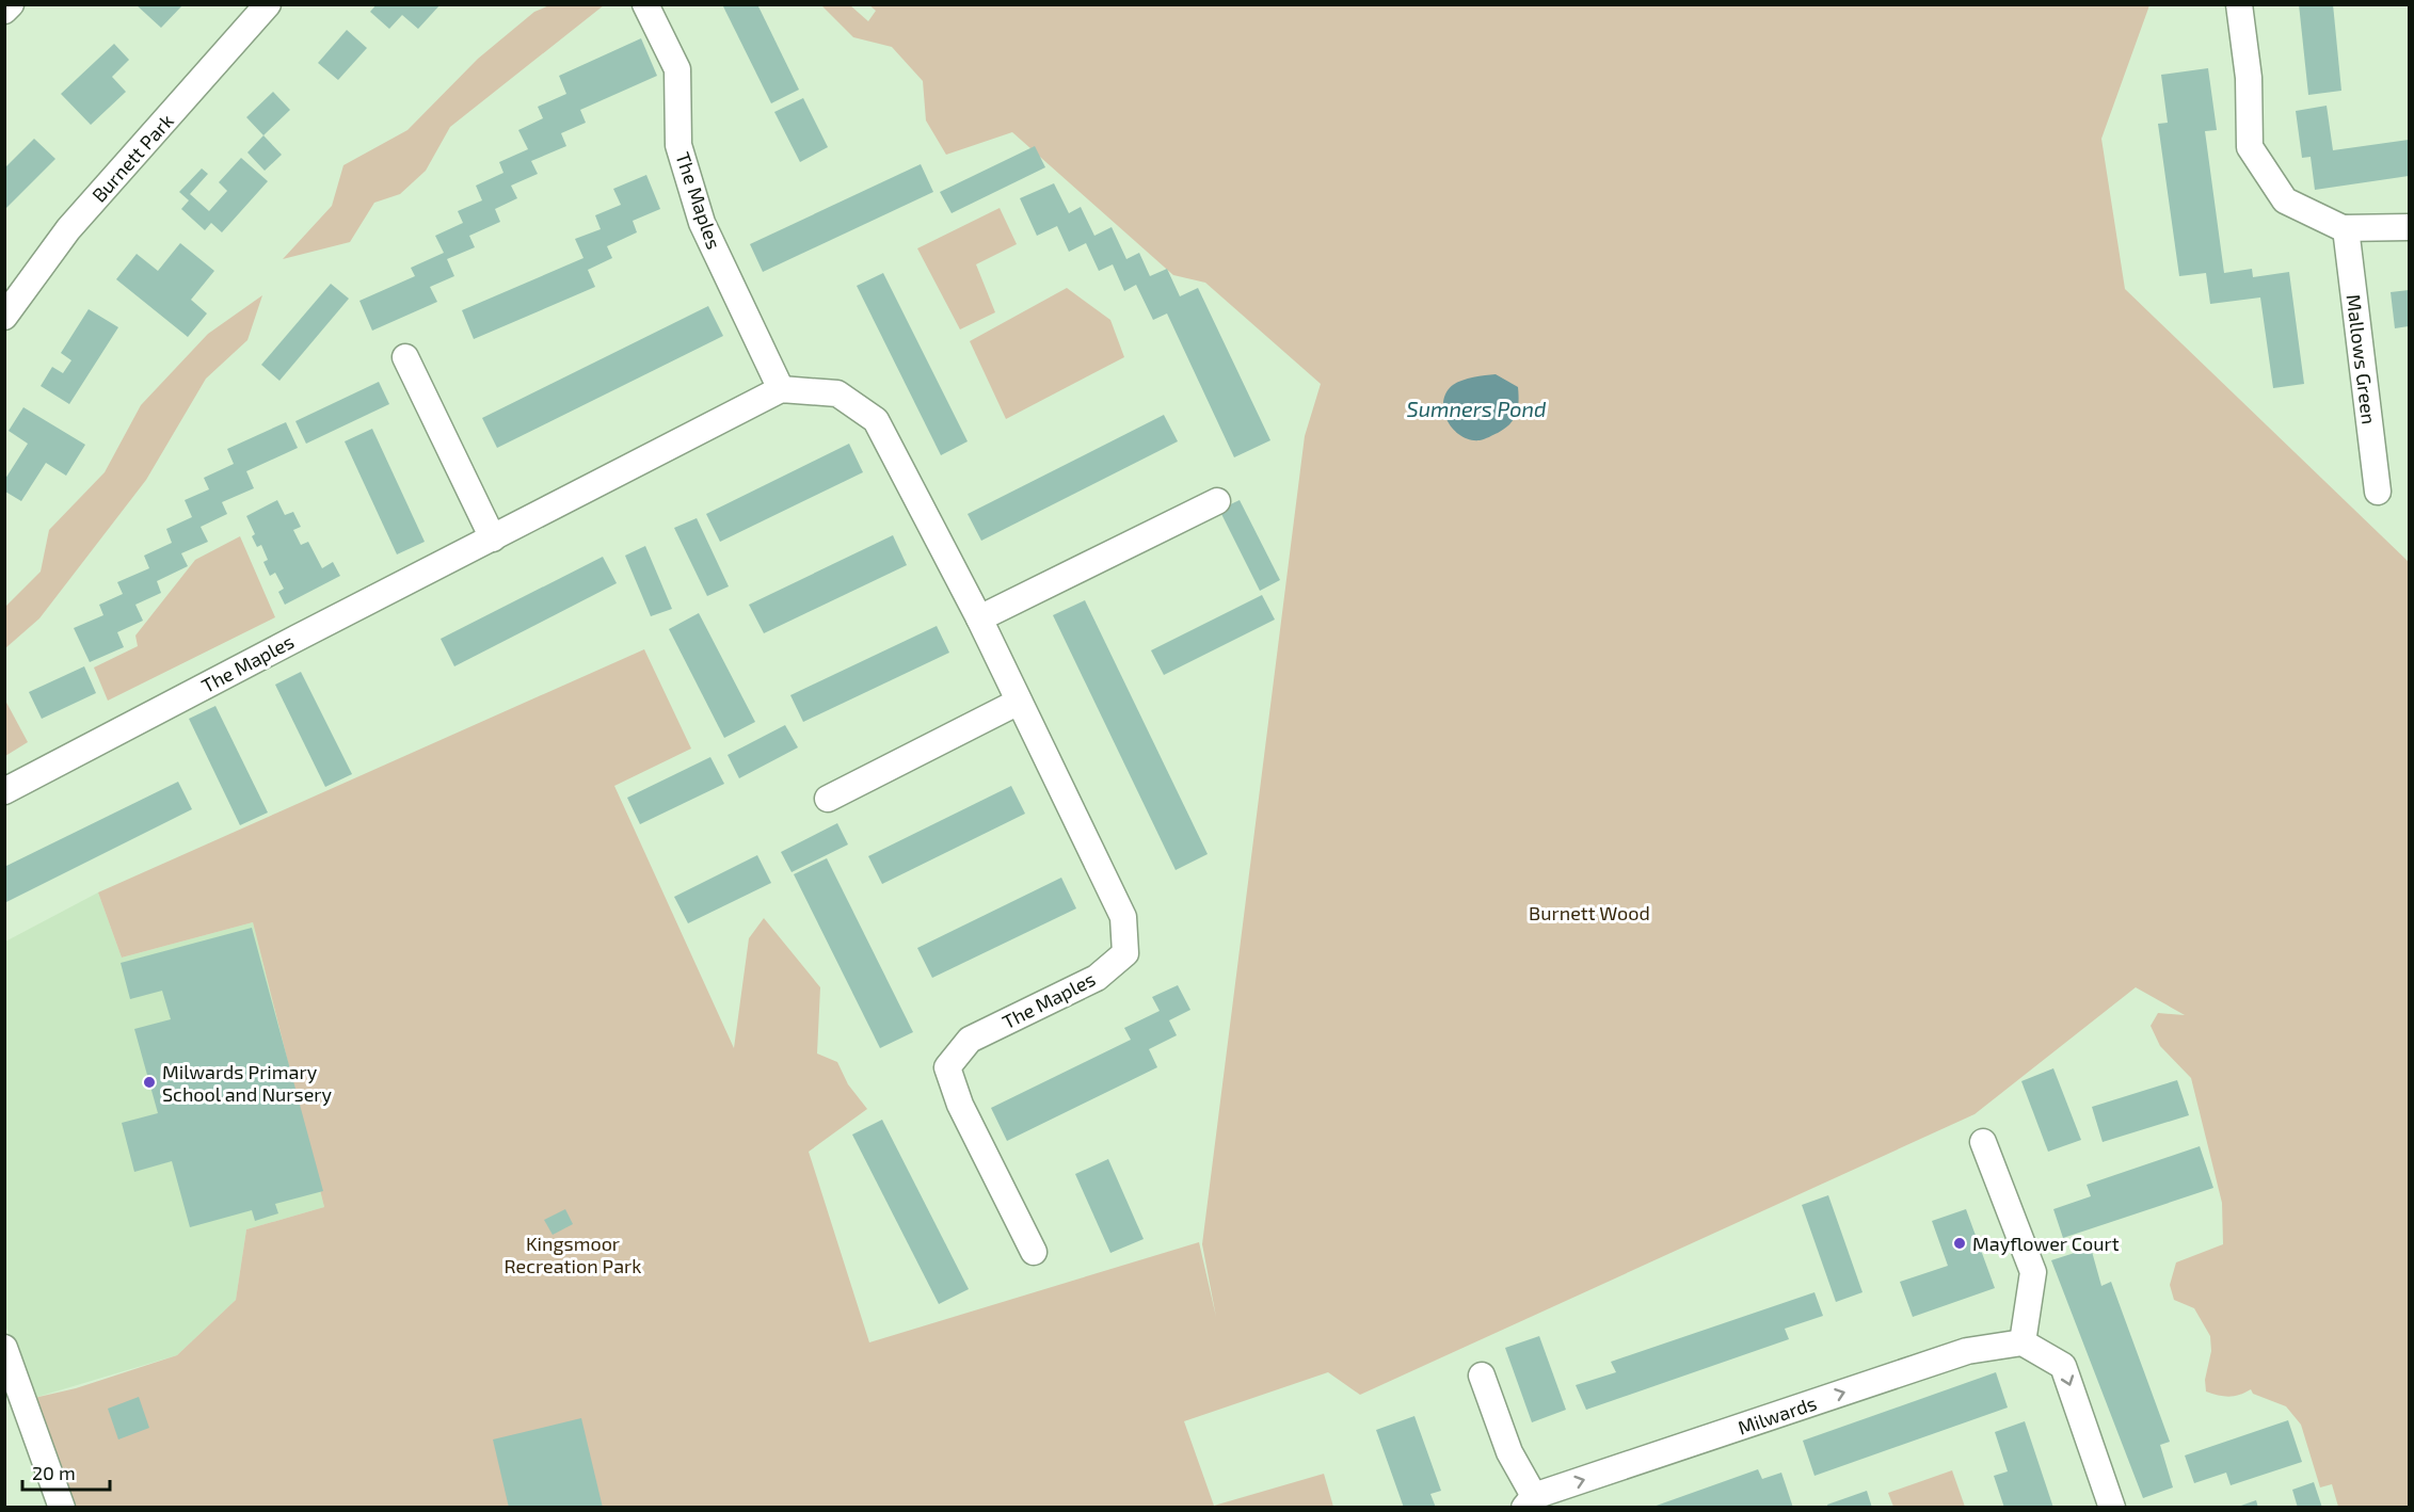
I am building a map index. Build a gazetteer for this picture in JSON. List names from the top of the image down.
{
  "streets": {
    "street": [
      "Burnett Park",
      "The Maples",
      "Mallows Green",
      "Milwards"
    ]
  },
  "one_way": ["Milwards"],
  "water": ["Sumners Pond"],
  "parks": ["Burnett Wood", "Kingsmoor Recreation Park"],
  "places": ["Milwards Primary School and Nursery", "Mayflower Court"],
  "scale_bar": "20 m"
}
